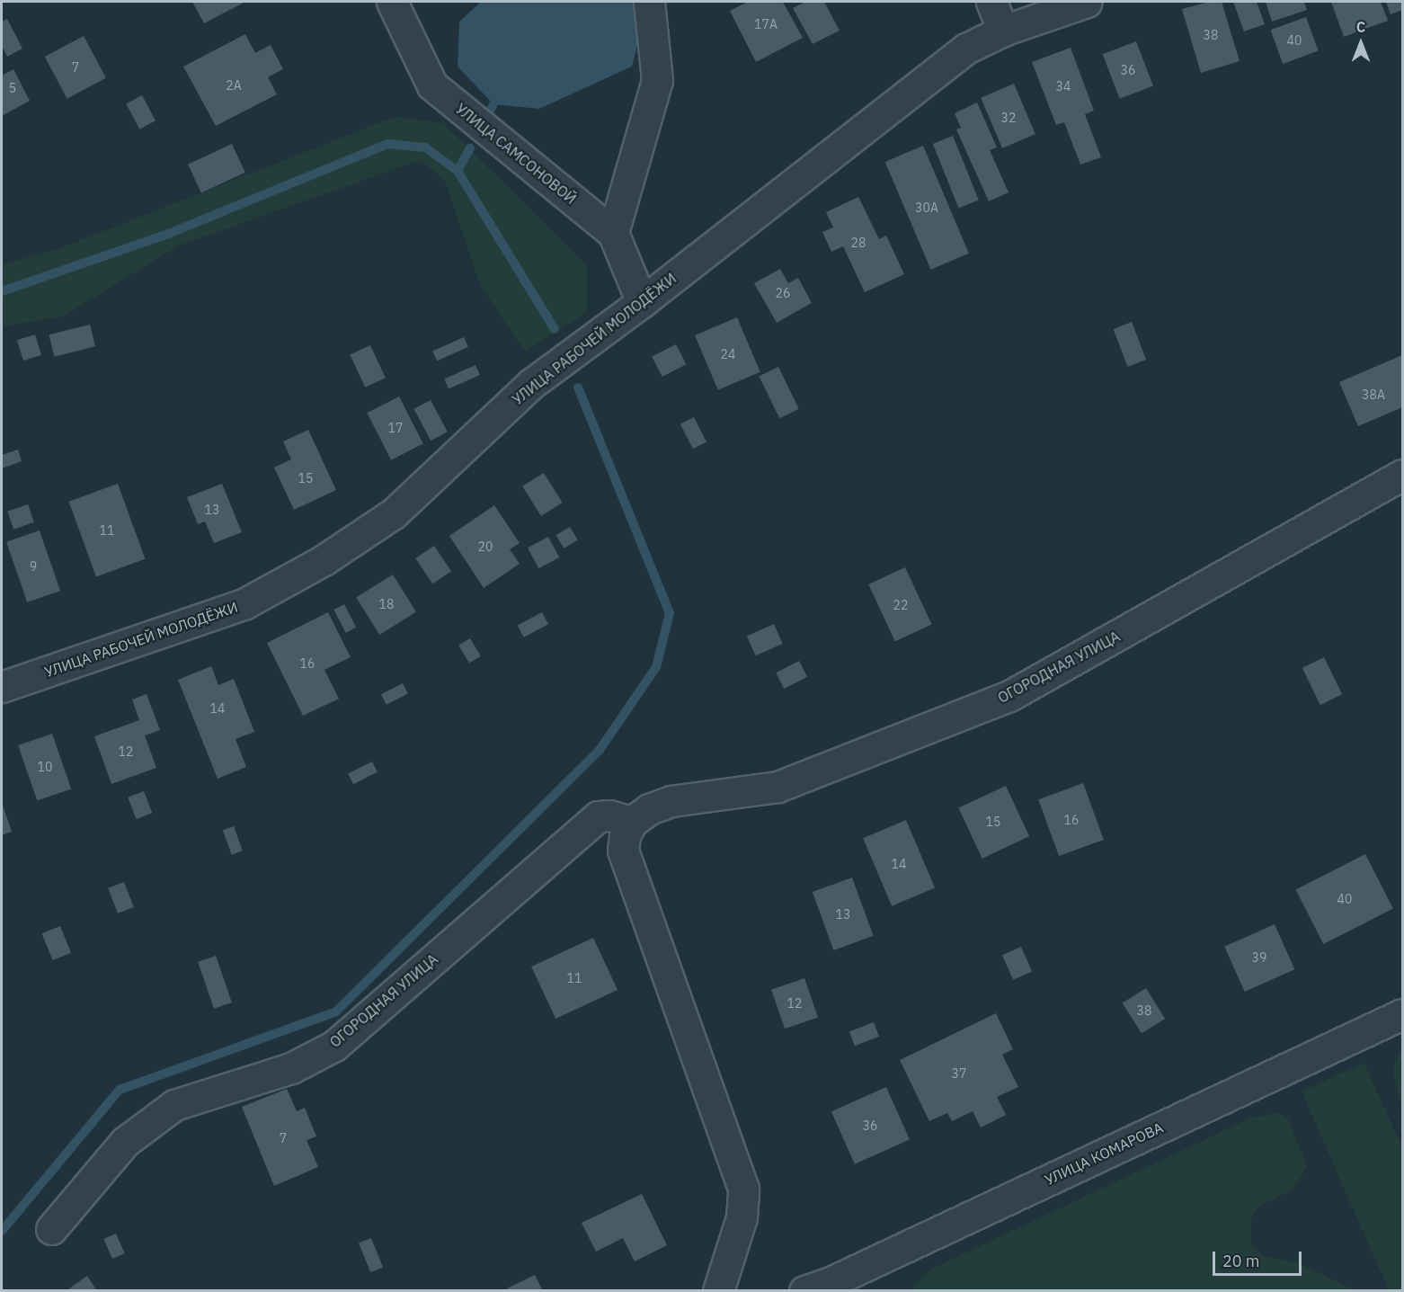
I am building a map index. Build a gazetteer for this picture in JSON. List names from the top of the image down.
{
  "streets": {
    "street": [
      "УЛИЦА САМСОНОВОЙ",
      "УЛИЦА РАБОЧЕЙ МОЛОДЁЖИ",
      "ОГОРОДНАЯ УЛИЦА",
      "УЛИЦА КОМАРОВА"
    ]
  },
  "crossings": [
    ["УЛИЦА САМСОНОВОЙ", "УЛИЦА РАБОЧЕЙ МОЛОДЁЖИ"]
  ],
  "house_numbers": [
    "17А",
    "38",
    "40",
    "7",
    "36",
    "2А",
    "34",
    "5",
    "32",
    "30А",
    "28",
    "26",
    "24",
    "38А",
    "17",
    "15",
    "13",
    "11",
    "20",
    "9",
    "18",
    "22",
    "16",
    "14",
    "12",
    "10",
    "16",
    "15",
    "14",
    "40",
    "13",
    "39",
    "11",
    "12",
    "38",
    "37",
    "36",
    "7"
  ],
  "scale_bar": "20 m",
  "north": "top"
}
